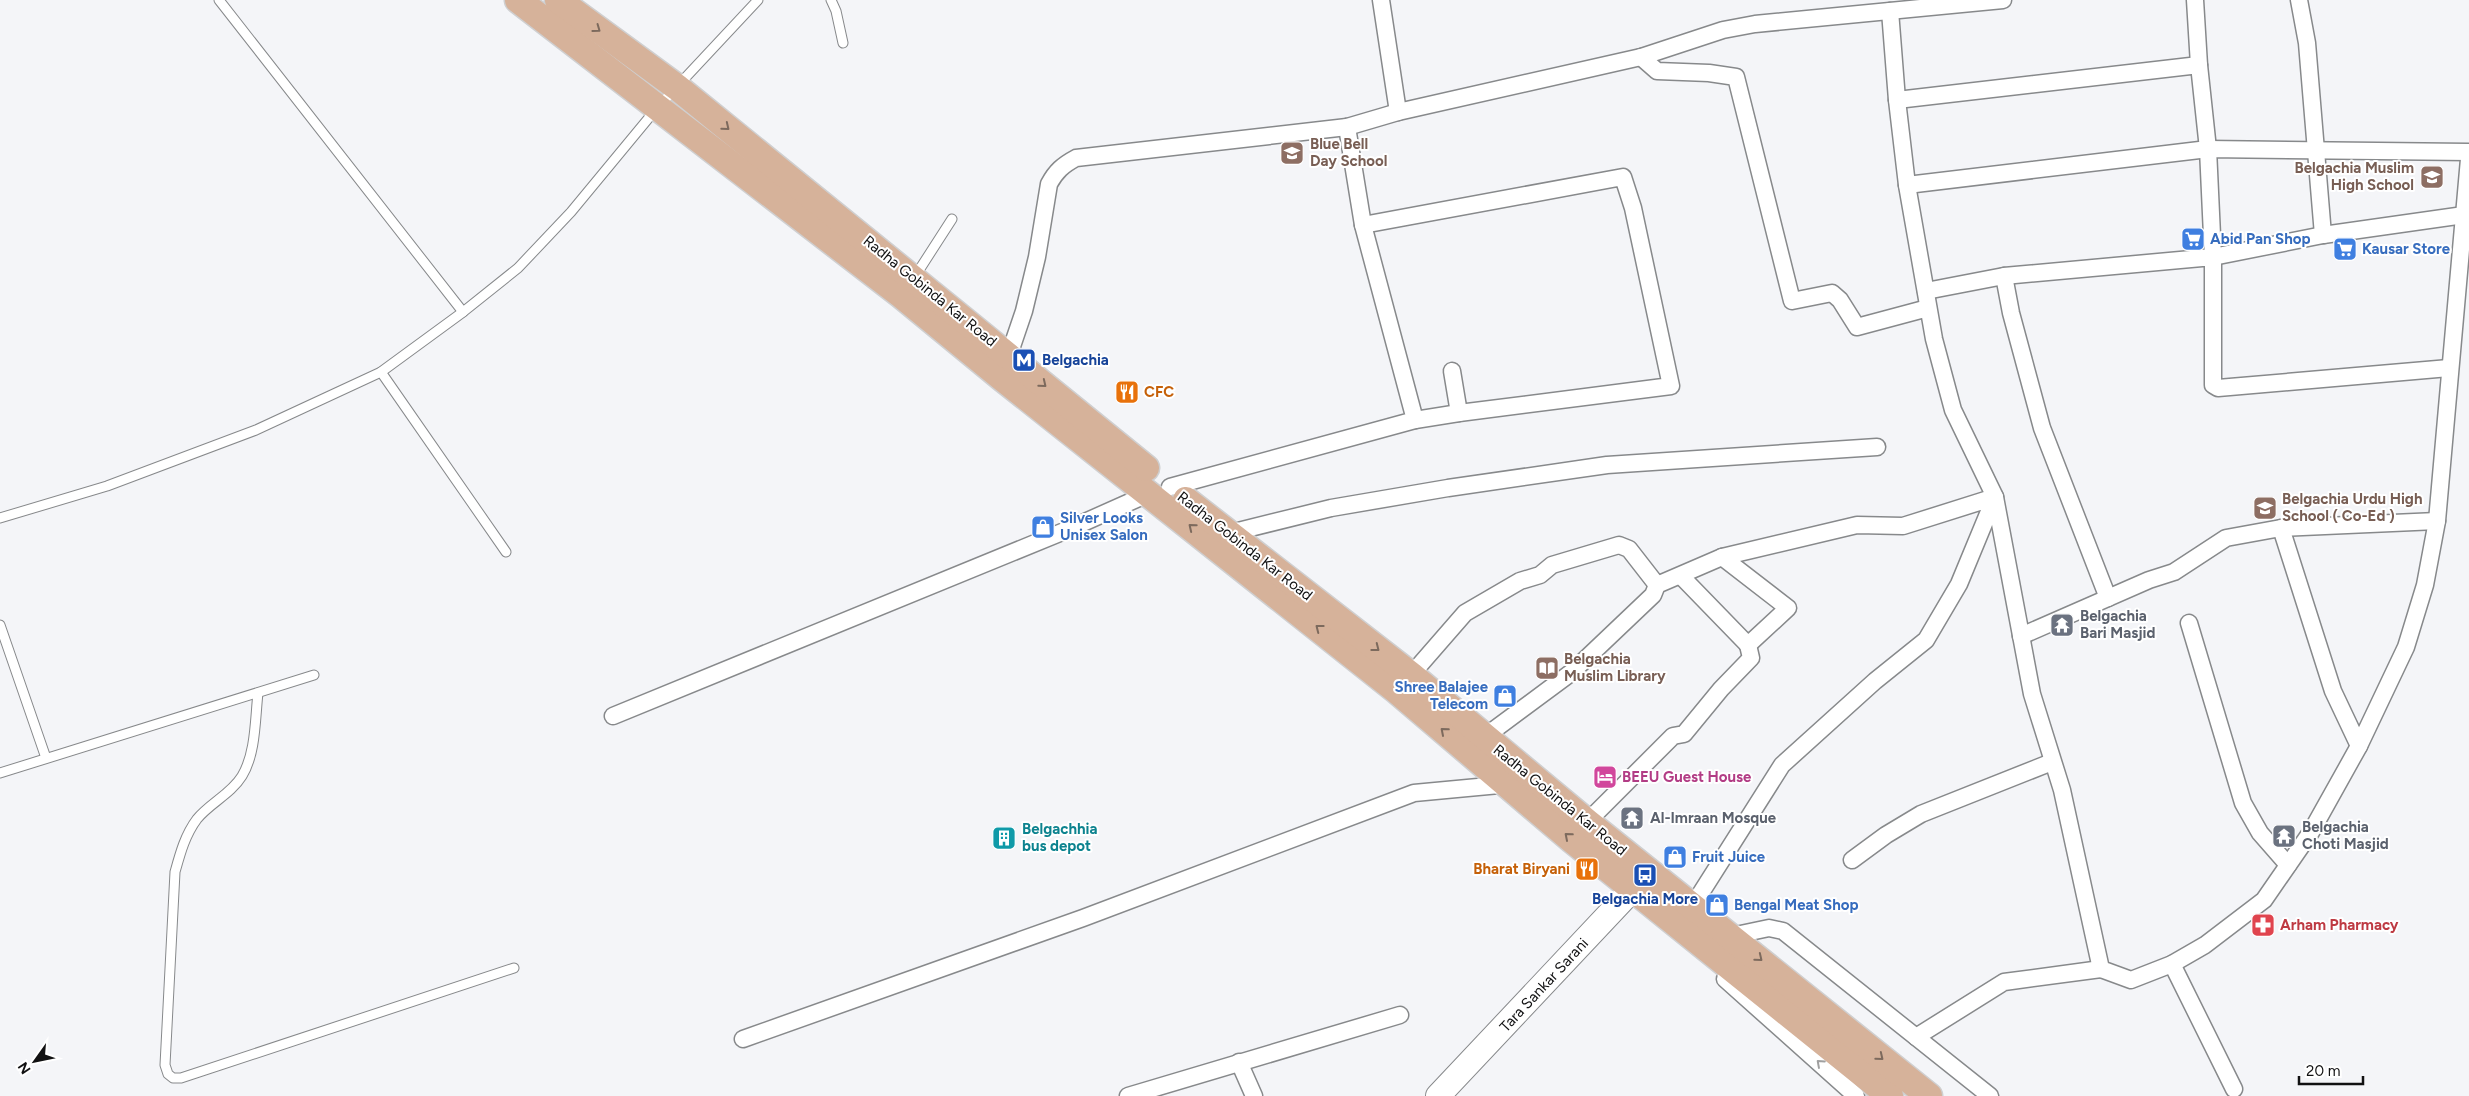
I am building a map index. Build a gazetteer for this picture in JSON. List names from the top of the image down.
{
  "streets": {
    "main road": ["Radha Gobinda Kar Road"],
    "street": ["Tara Sankar Sarani"]
  },
  "crossings": [
    ["Radha Gobinda Kar Road", "Tara Sankar Sarani"]
  ],
  "places": {
    "school or university": ["Blue Bell Day School", "Belgachia Muslim High School", "Belgachia Urdu High School ( Co-Ed )"],
    "supermarket": ["Abid Pan Shop", "Kausar Store"],
    "metro station": ["Belgachia"],
    "restaurant": ["CFC", "Bharat Biryani"],
    "shop": [
      "Silver Looks Unisex Salon",
      "Shree Balajee Telecom",
      "Fruit Juice",
      "Bengal Meat Shop"
    ],
    "temple": ["Belgachia Bari Masjid", "Al-Imraan Mosque", "Belgachia Choti Masjid"],
    "library": ["Belgachia Muslim Library"],
    "hotel": ["BEEU Guest House"],
    "building": ["Belgachhia bus depot"],
    "bus stop": ["Belgachia More"],
    "pharmacy": ["Arham Pharmacy"]
  },
  "scale_bar": "20 m",
  "north": "bottom left"
}
